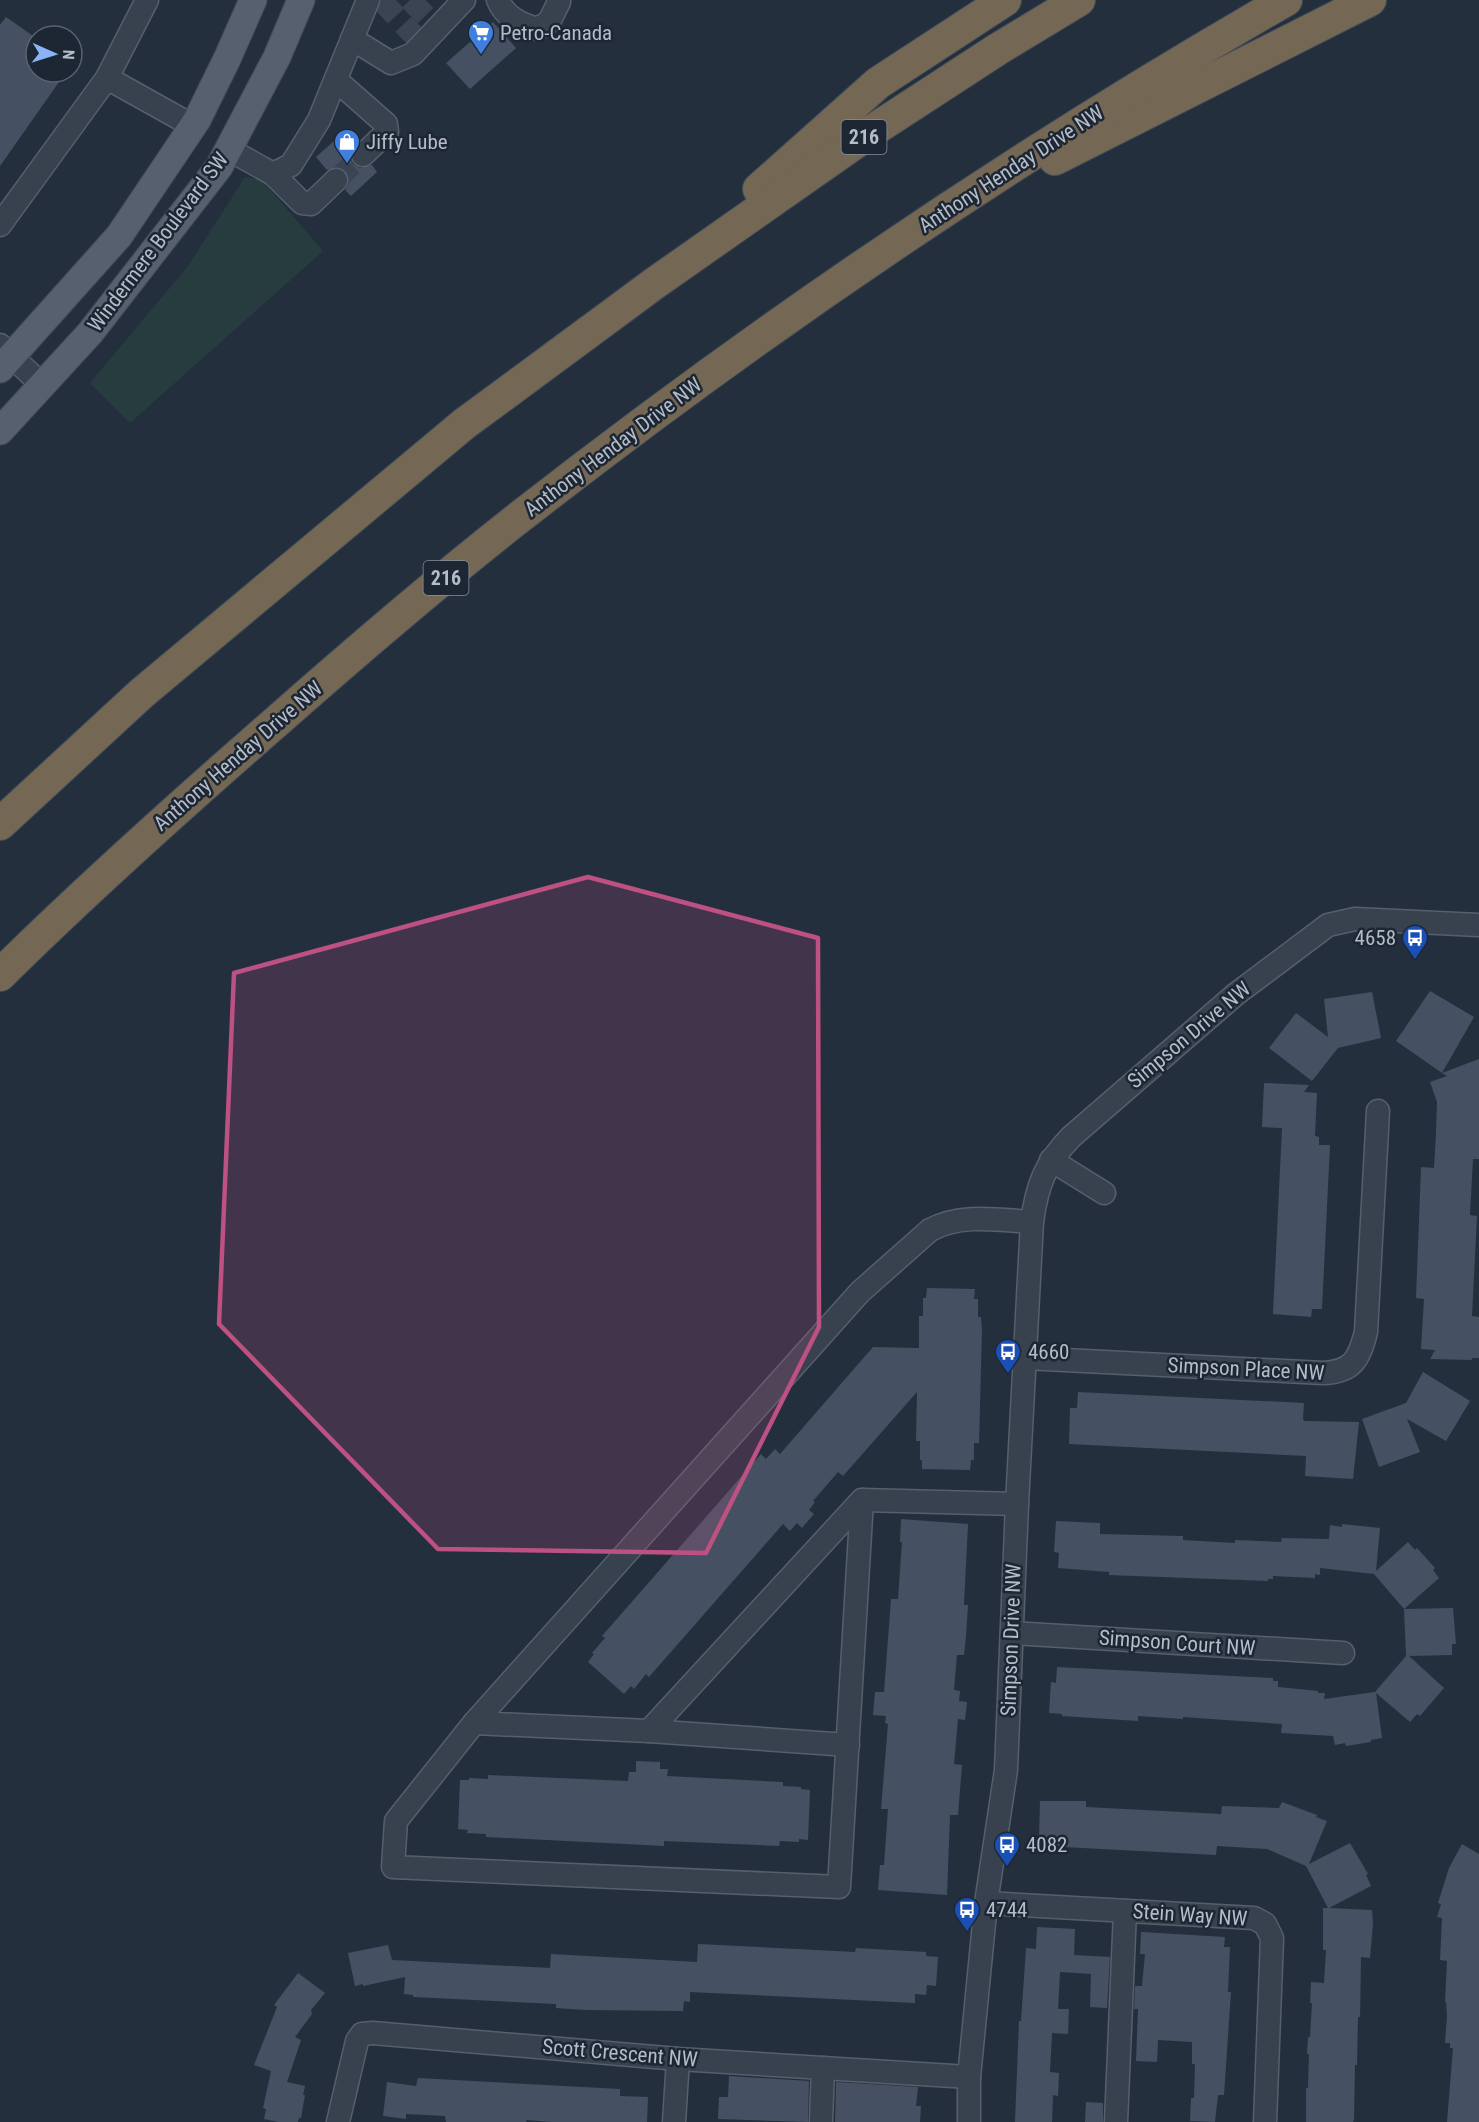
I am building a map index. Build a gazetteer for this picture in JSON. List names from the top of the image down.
{
  "streets": {
    "highway": ["216", "Anthony Henday Drive NW"],
    "main road": ["Windermere Boulevard SW"],
    "street": [
      "Simpson Drive NW",
      "Simpson Place NW",
      "Simpson Court NW",
      "Stein Way NW",
      "Scott Crescent NW"
    ]
  },
  "crossings": [
    ["Simpson Drive NW", "Simpson Place NW"],
    ["Simpson Drive NW", "Simpson Court NW"],
    ["Simpson Drive NW", "Stein Way NW"],
    ["Simpson Drive NW", "Scott Crescent NW"]
  ],
  "places": {
    "supermarket": ["Petro-Canada"],
    "shop": ["Jiffy Lube"],
    "bus stop": [
      "4658",
      "4660",
      "4082",
      "4744"
    ]
  },
  "north": "right"
}
